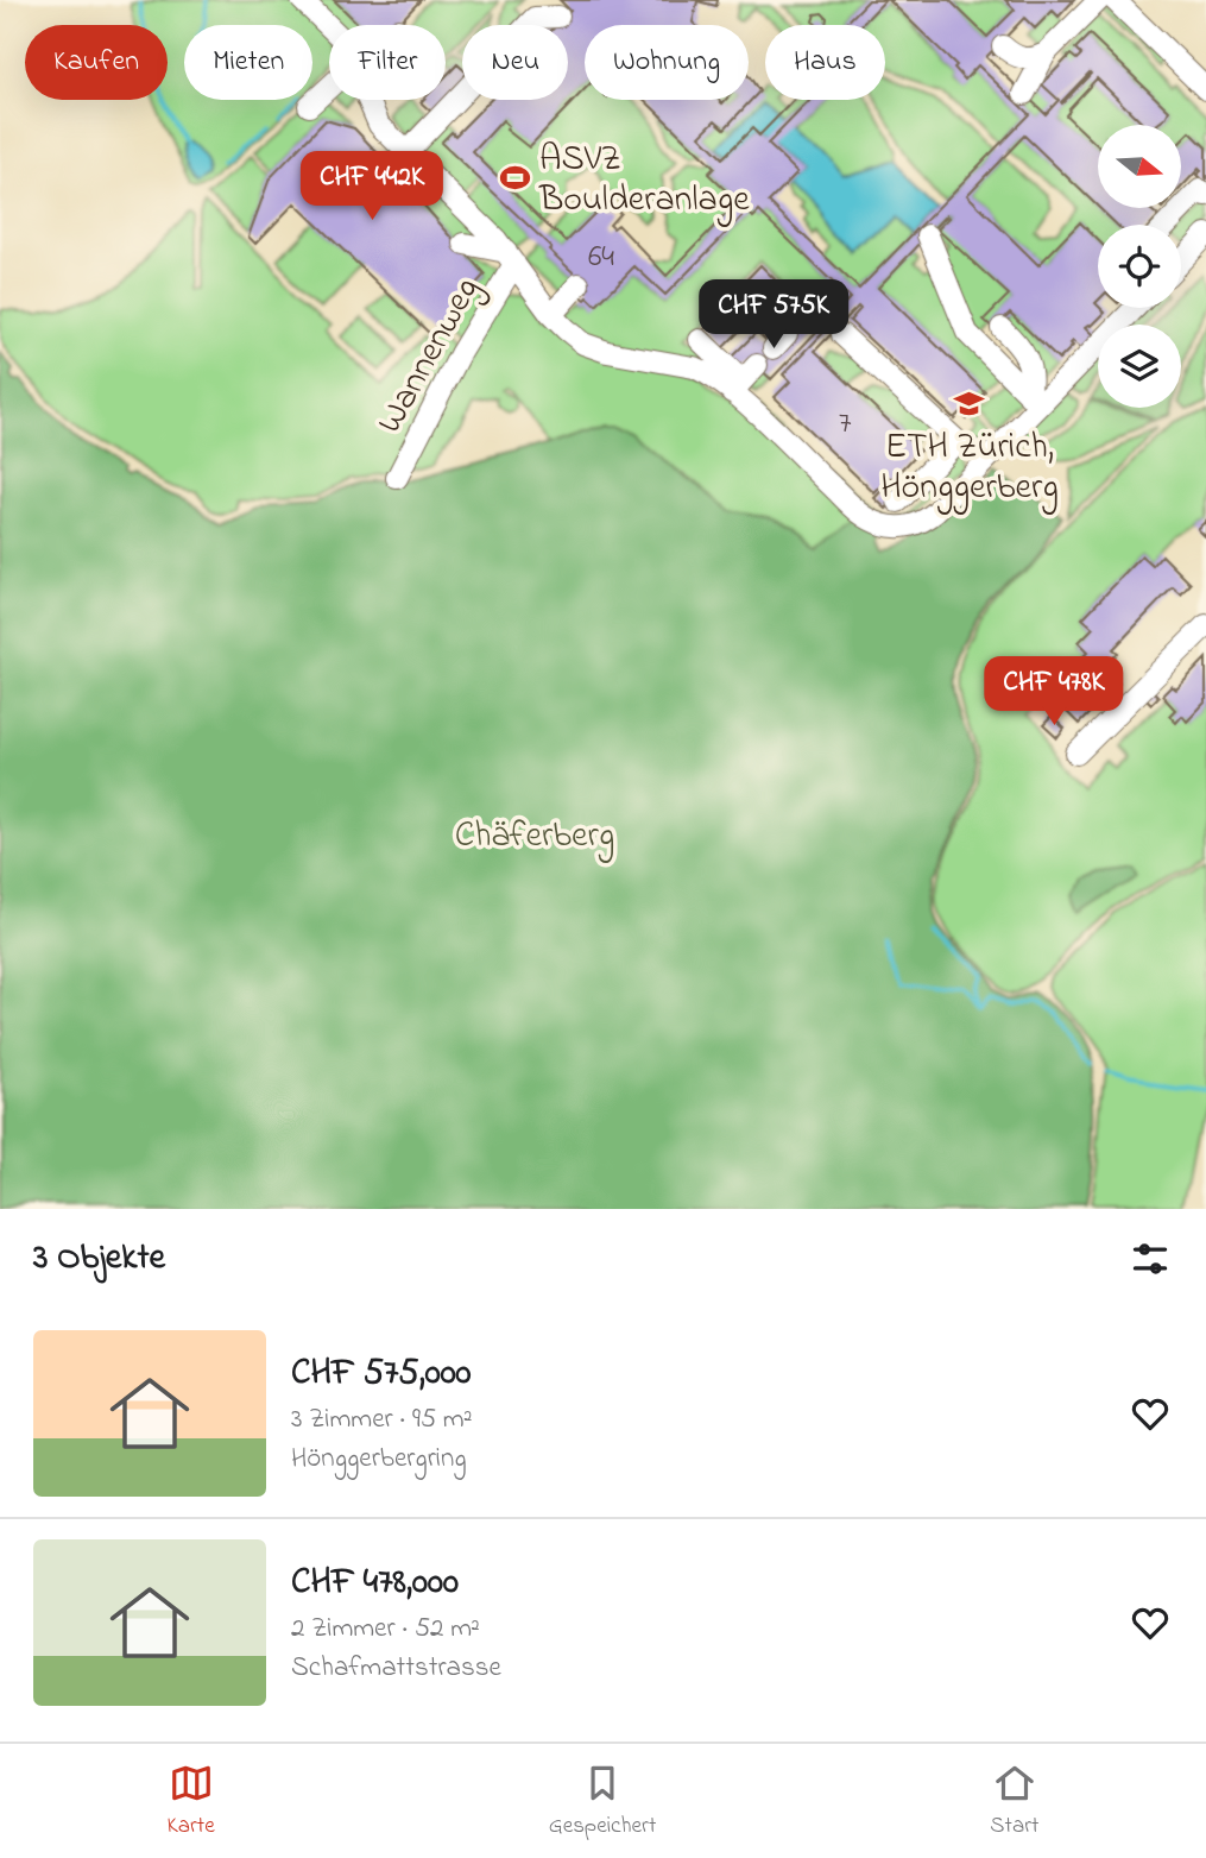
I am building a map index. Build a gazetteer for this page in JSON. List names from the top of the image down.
{
  "streets": {
    "street": ["Wannenweg"]
  },
  "parks": ["Chäferberg"],
  "places": {
    "sports": ["ASVZ Boulderanlage"],
    "school or university": ["ETH Zürich, Hönggerberg"]
  },
  "house_numbers": ["64", "7"],
  "north": "right",
  "page": {
    "chip": [
      "Kaufen",
      "Mieten",
      "Filter",
      "Neu",
      "Wohnung",
      "Haus"
    ],
    "price": ["CHF 442K", "CHF 575K", "CHF 478K"],
    "heading": "3 Objekte",
    "list": [
      {
        "name": "CHF 575,000",
        "note": "3 Zimmer · 95 m² · Hönggerbergring"
      },
      {
        "name": "CHF 478,000",
        "note": "2 Zimmer · 52 m² · Schafmattstrasse"
      }
    ],
    "tabs": ["Karte", "Gespeichert", "Start"]
  }
}
